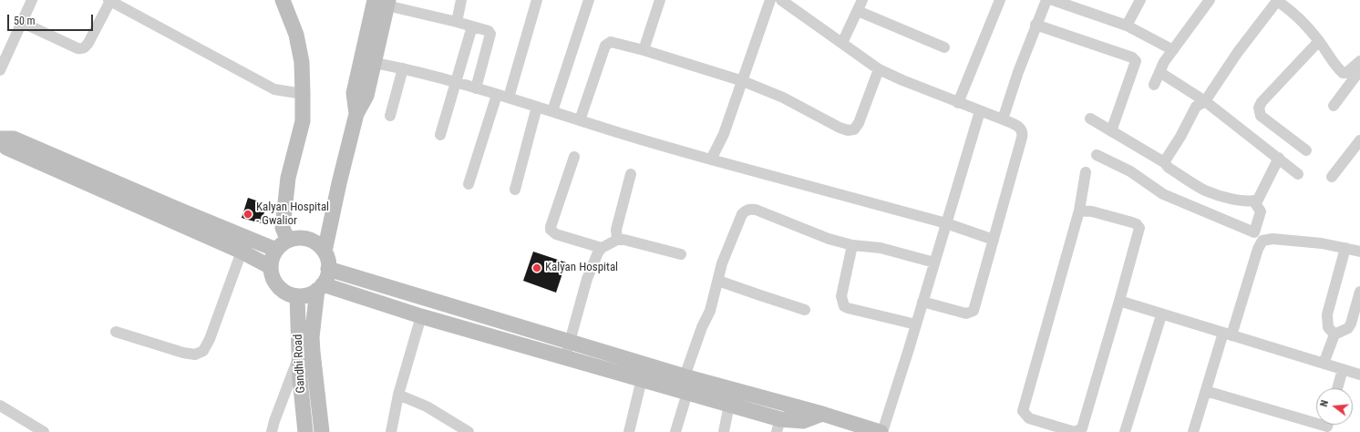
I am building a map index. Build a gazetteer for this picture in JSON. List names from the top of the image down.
{
  "streets": {
    "main road": ["Gandhi Road"]
  },
  "places": ["Kalyan Hospital - Gwalior", "Kalyan Hospital"],
  "scale_bar": "50 m",
  "north": "left"
}
